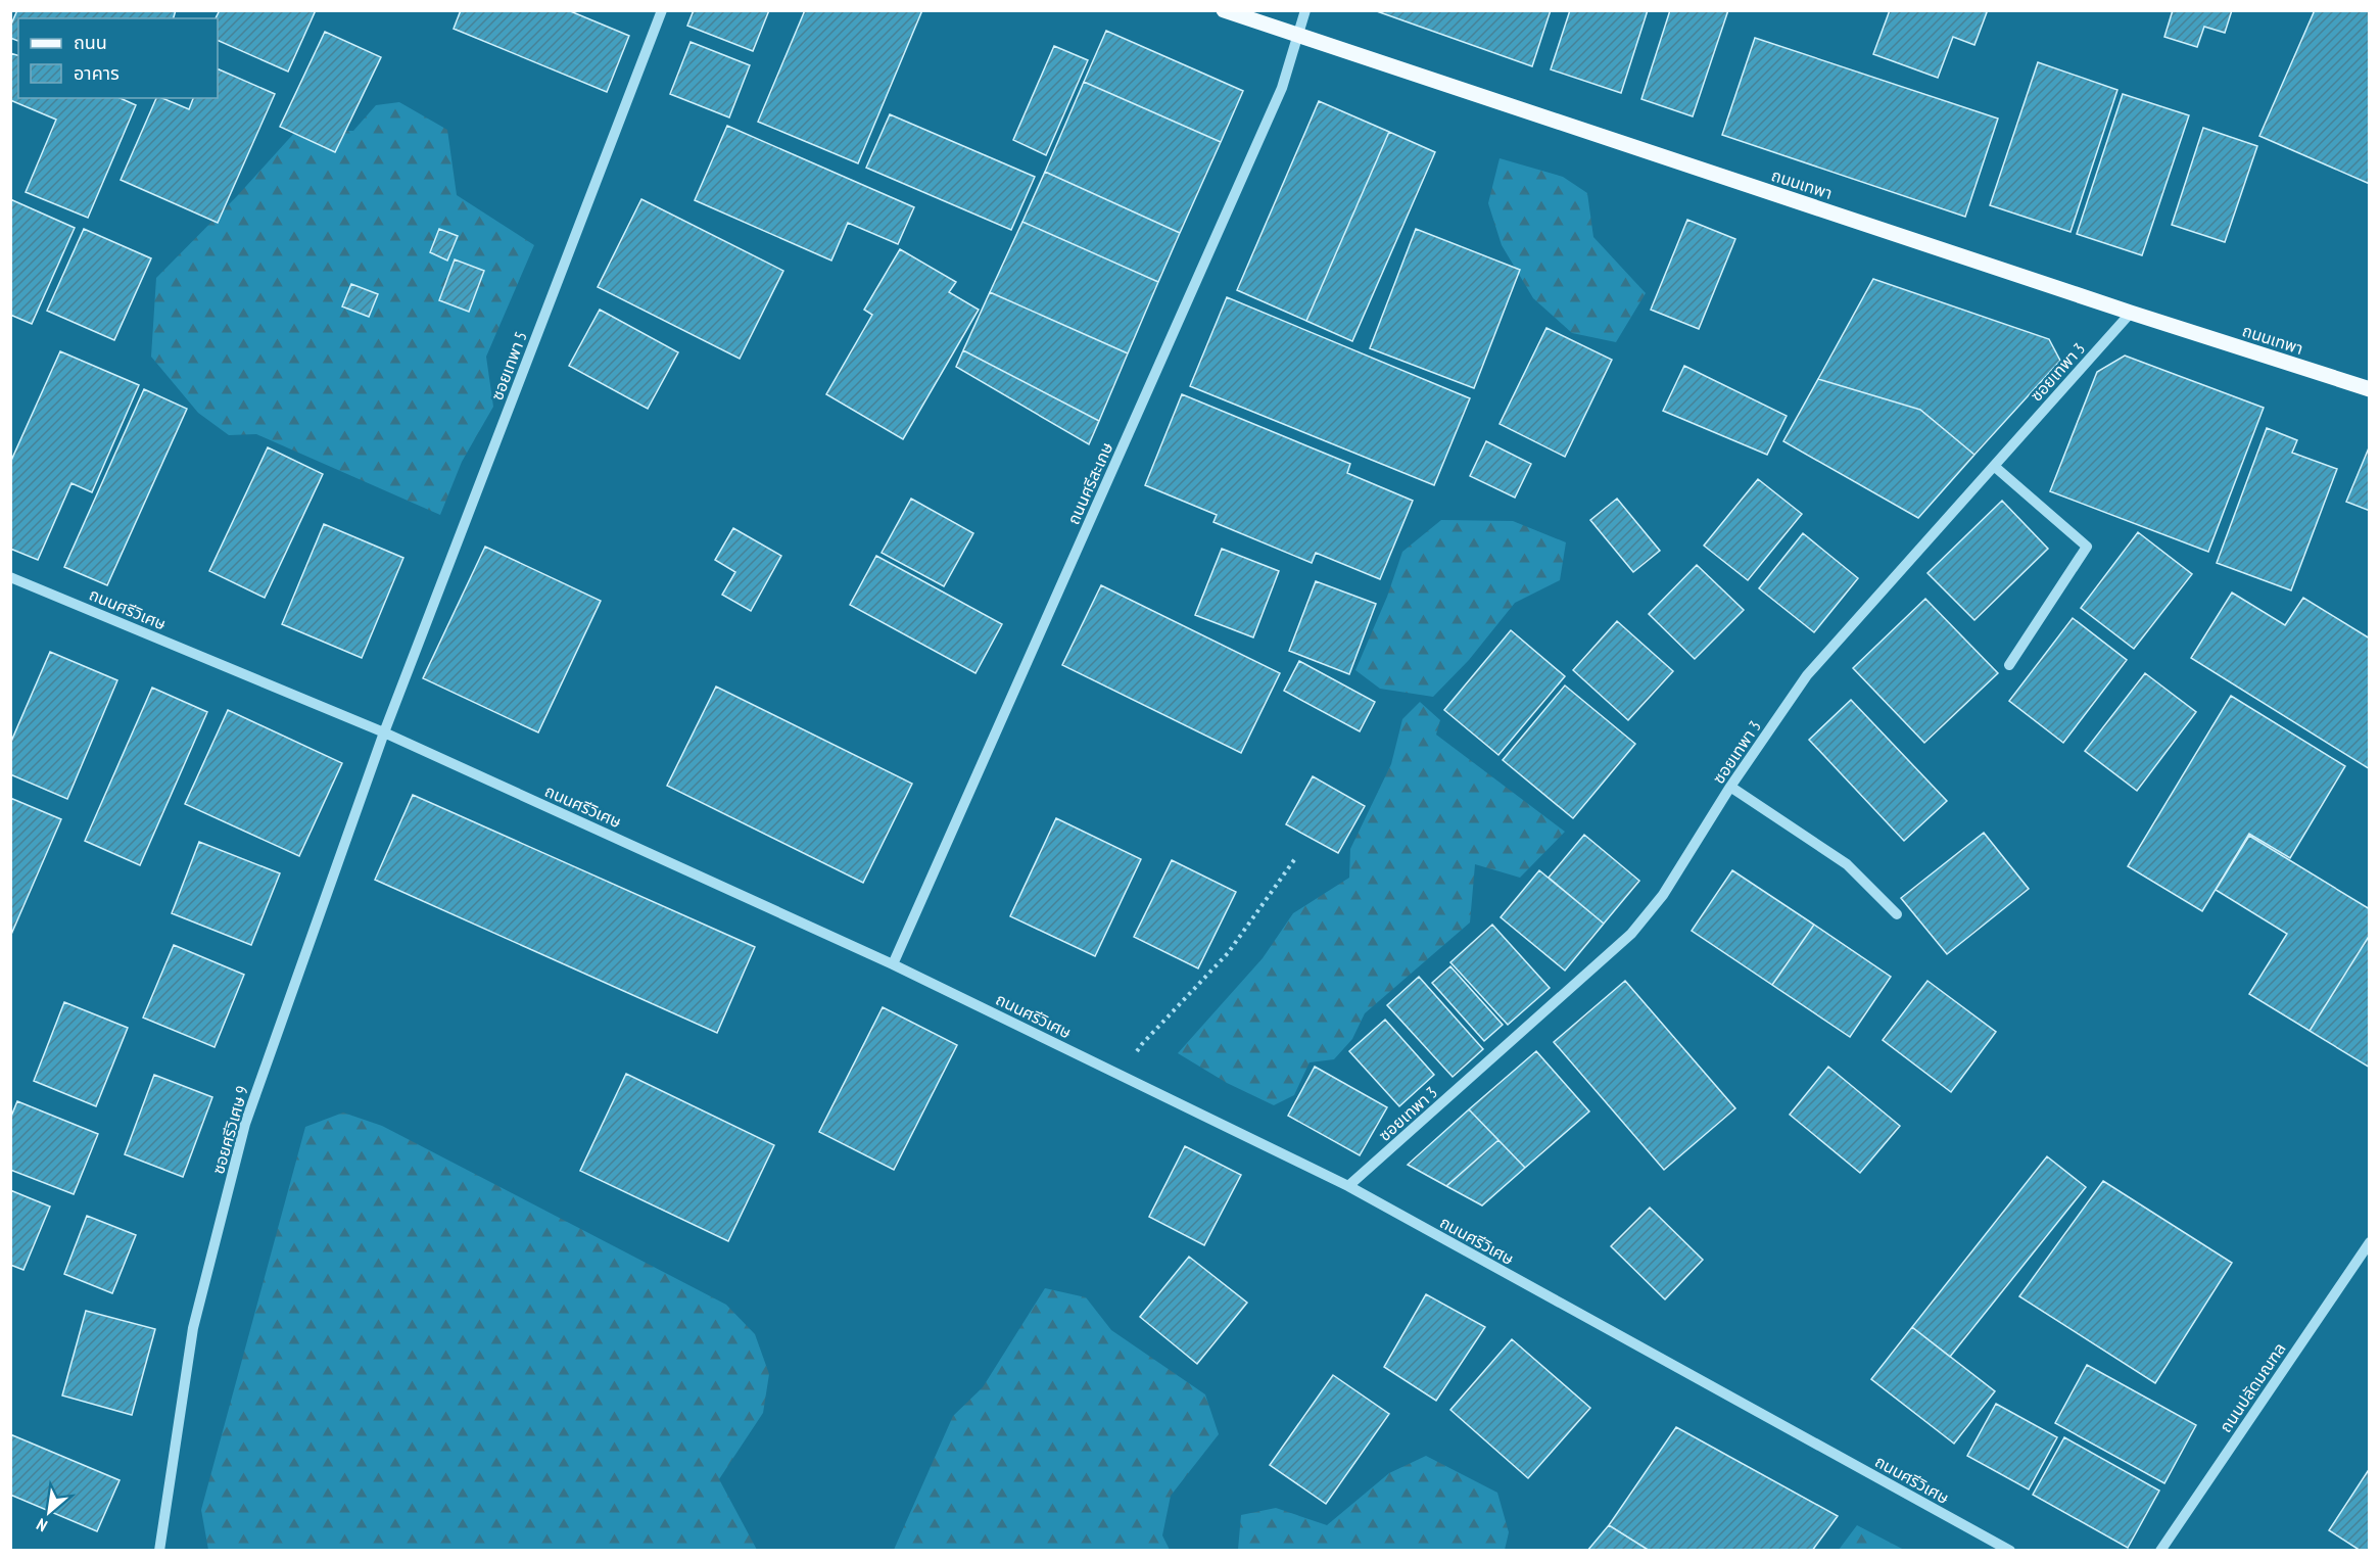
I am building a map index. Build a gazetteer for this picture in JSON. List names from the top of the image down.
{
  "streets": {
    "main road": ["ถนนเทพา"],
    "street": [
      "ซอยเทพา 5",
      "ซอยเทพา 3",
      "ถนนศรีสะเกษ",
      "ถนนศรีวิเศษ",
      "ซอยศรีวิเศษ 9",
      "ถนนปลัดมณฑล"
    ]
  },
  "crossings": [
    ["ถนนเทพา", "ซอยเทพา 3"],
    ["ถนนเทพา", "ถนนศรีสะเกษ"],
    ["ซอยเทพา 5", "ถนนศรีวิเศษ"],
    ["ซอยเทพา 5", "ซอยศรีวิเศษ 9"],
    ["ซอยเทพา 3", "ถนนศรีวิเศษ"],
    ["ถนนศรีสะเกษ", "ถนนศรีวิเศษ"],
    ["ถนนศรีวิเศษ", "ซอยศรีวิเศษ 9"]
  ],
  "legend": ["ถนน", "อาคาร"],
  "north": "bottom left"
}
